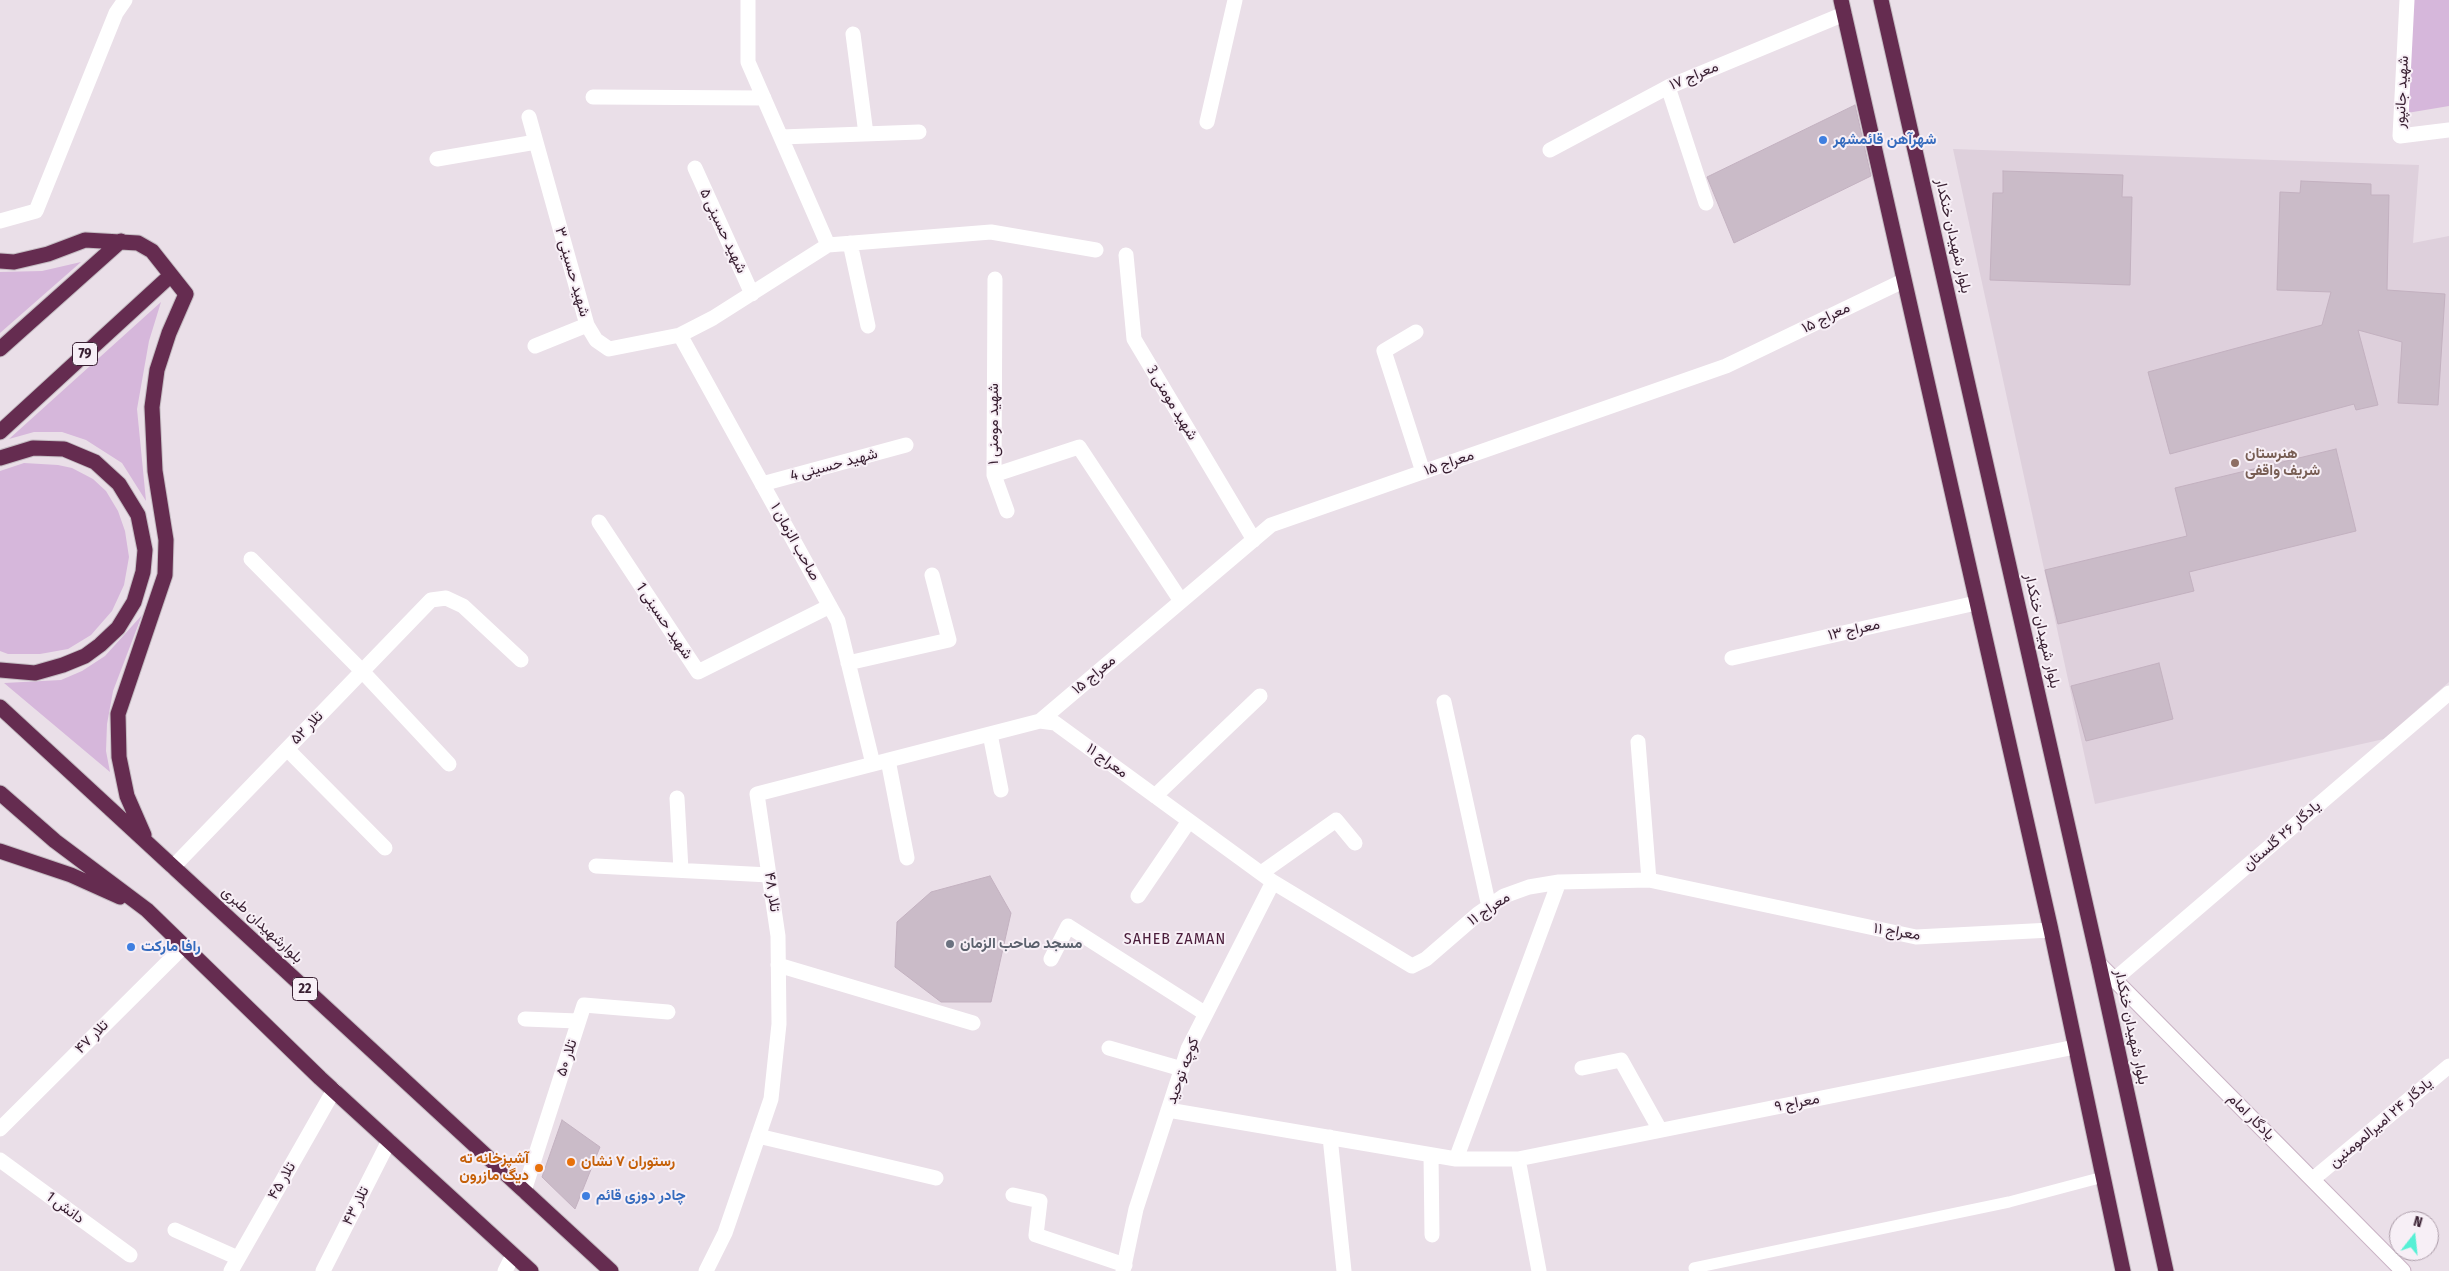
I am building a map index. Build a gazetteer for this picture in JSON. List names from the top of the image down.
{
  "streets": {
    "highway": [
      "بلوار شهیدان خنکدار",
      "79",
      "بلوارشهیدان طبری",
      "22"
    ],
    "street": [
      "معراج ۱۷",
      "شهید جانپور",
      "شهید حسینی ۵",
      "شهید حسینی ۳",
      "معراج ۱۵",
      "شهید مومنی 3",
      "شهید مومنی ۱",
      "شهید حسینی 4",
      "صاحب الزمان ۱",
      "شهید حسینی 1",
      "معراج ۱۳",
      "تلار ۵۲",
      "معراج ۱۱",
      "یادگار ۲۶ گلستان",
      "تلار ۴۸",
      "تلار ۴۷",
      "تلار ۵۰",
      "کوچه توحید",
      "معراج ۹",
      "یادگار امام",
      "یادگار ۲۴ امیرالمومنین",
      "تلار ۴۵",
      "تلار ۴۳",
      "دانش 1"
    ]
  },
  "crossings": [
    ["شهید حسینی ۵", "شهید حسینی ۳"],
    ["بلوار شهیدان خنکدار", "یادگار امام"],
    ["شهید حسینی ۳", "صاحب الزمان ۱"],
    ["معراج ۱۵", "شهید مومنی 3"],
    ["معراج ۱۵", "شهید مومنی ۱"],
    ["معراج ۱۵", "معراج ۱۱"],
    ["معراج ۱۵", "تلار ۴۸"],
    ["شهید حسینی 4", "صاحب الزمان ۱"],
    ["صاحب الزمان ۱", "شهید حسینی 1"],
    ["صاحب الزمان ۱", "تلار ۴۸"],
    ["تلار ۵۲", "بلوارشهیدان طبری"],
    ["معراج ۱۱", "تلار ۴۸"],
    ["معراج ۱۱", "کوچه توحید"],
    ["یادگار ۲۶ گلستان", "یادگار امام"],
    ["بلوارشهیدان طبری", "تلار ۵۰"],
    ["کوچه توحید", "معراج ۹"],
    ["یادگار امام", "یادگار ۲۴ امیرالمومنین"]
  ],
  "districts": ["SAHEB ZAMAN"],
  "places": [
    "شهرآهن قائمشهر",
    "هنرستان شریف واقفی",
    "مسجد صاحب الزمان",
    "رافا مارکت",
    "رستوران ۷ نشان",
    "آشپزخانه ته دیگ مازرون",
    "چادر دوزی قائم"
  ],
  "north": "top"
}
